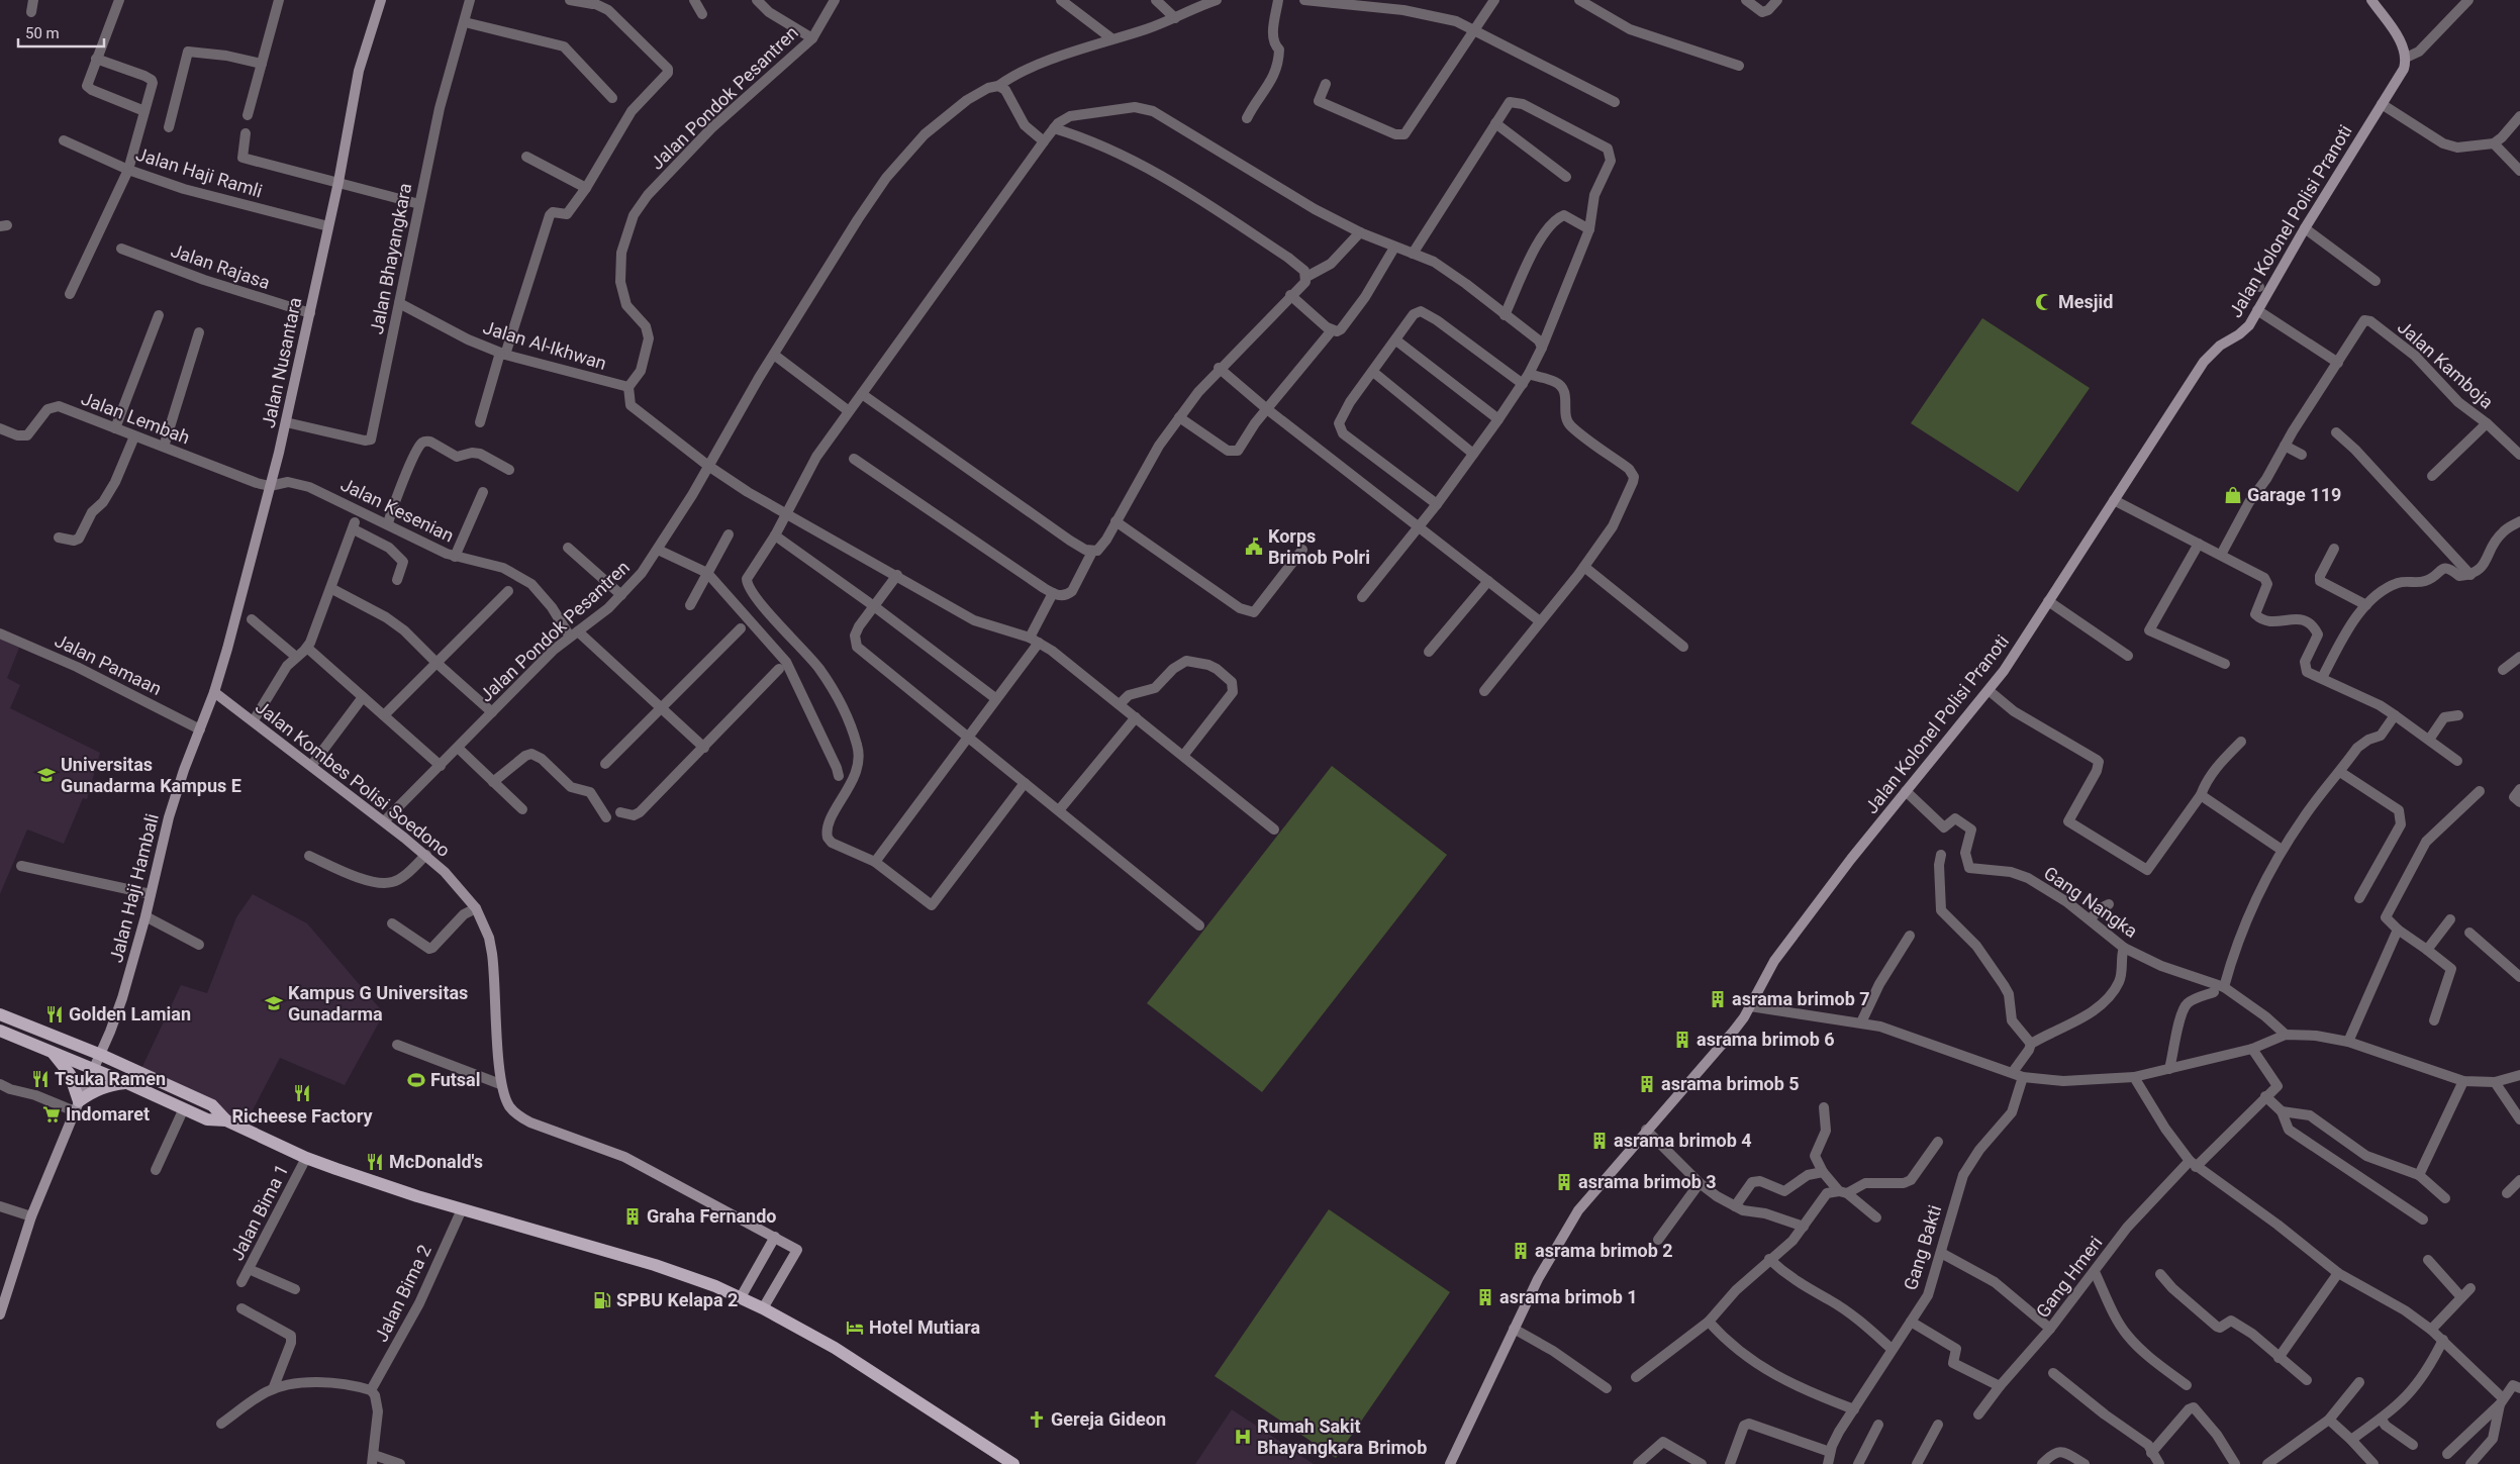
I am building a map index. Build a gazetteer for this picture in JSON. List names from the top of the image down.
{
  "streets": {
    "street": [
      "Jalan Pondok Pesantren",
      "Jalan Haji Ramli",
      "Jalan Kolonel Polisi Pranoti",
      "Jalan Bhayangkara",
      "Jalan Rajasa",
      "Jalan Al-Ikhwan",
      "Jalan Nusantara",
      "Jalan Kamboja",
      "Jalan Lembah",
      "Jalan Kesenian",
      "Jalan Pamaan",
      "Jalan Kombes Polisi Soedono",
      "Jalan Haji Hambali",
      "Gang Nangka",
      "Jalan Bima 1",
      "Gang Bakti",
      "Gang Hmeri",
      "Jalan Bima 2"
    ]
  },
  "crossings": [
    ["Jalan Pondok Pesantren", "Jalan Al-Ikhwan"],
    ["Jalan Pondok Pesantren", "Jalan Kesenian"],
    ["Jalan Pondok Pesantren", "Jalan Kombes Polisi Soedono"],
    ["Jalan Haji Ramli", "Jalan Nusantara"],
    ["Jalan Kolonel Polisi Pranoti", "Gang Nangka"],
    ["Jalan Bhayangkara", "Jalan Al-Ikhwan"],
    ["Jalan Bhayangkara", "Jalan Nusantara"],
    ["Jalan Rajasa", "Jalan Nusantara"],
    ["Jalan Nusantara", "Jalan Lembah"],
    ["Jalan Nusantara", "Jalan Kesenian"],
    ["Jalan Nusantara", "Jalan Pamaan"],
    ["Jalan Nusantara", "Jalan Kombes Polisi Soedono"],
    ["Jalan Nusantara", "Jalan Haji Hambali"],
    ["Jalan Lembah", "Jalan Kesenian"],
    ["Jalan Pamaan", "Jalan Haji Hambali"]
  ],
  "places": {
    "mosque": ["Mesjid"],
    "shop": ["Garage 119"],
    "public building": ["Korps Brimob Polri"],
    "school or university": ["Universitas Gunadarma Kampus E", "Kampus G Universitas Gunadarma"],
    "building": [
      "asrama brimob 7",
      "asrama brimob 6",
      "asrama brimob 5",
      "asrama brimob 4",
      "asrama brimob 3",
      "Graha Fernando",
      "asrama brimob 2",
      "asrama brimob 1"
    ],
    "restaurant": [
      "Golden Lamian",
      "Tsuka Ramen",
      "Richeese Factory",
      "McDonald's"
    ],
    "sports": ["Futsal"],
    "supermarket": ["Indomaret"],
    "fuel station": ["SPBU Kelapa 2"],
    "hotel": ["Hotel Mutiara"],
    "church": ["Gereja Gideon"],
    "hospital": ["Rumah Sakit Bhayangkara Brimob"]
  },
  "scale_bar": "50 m"
}
